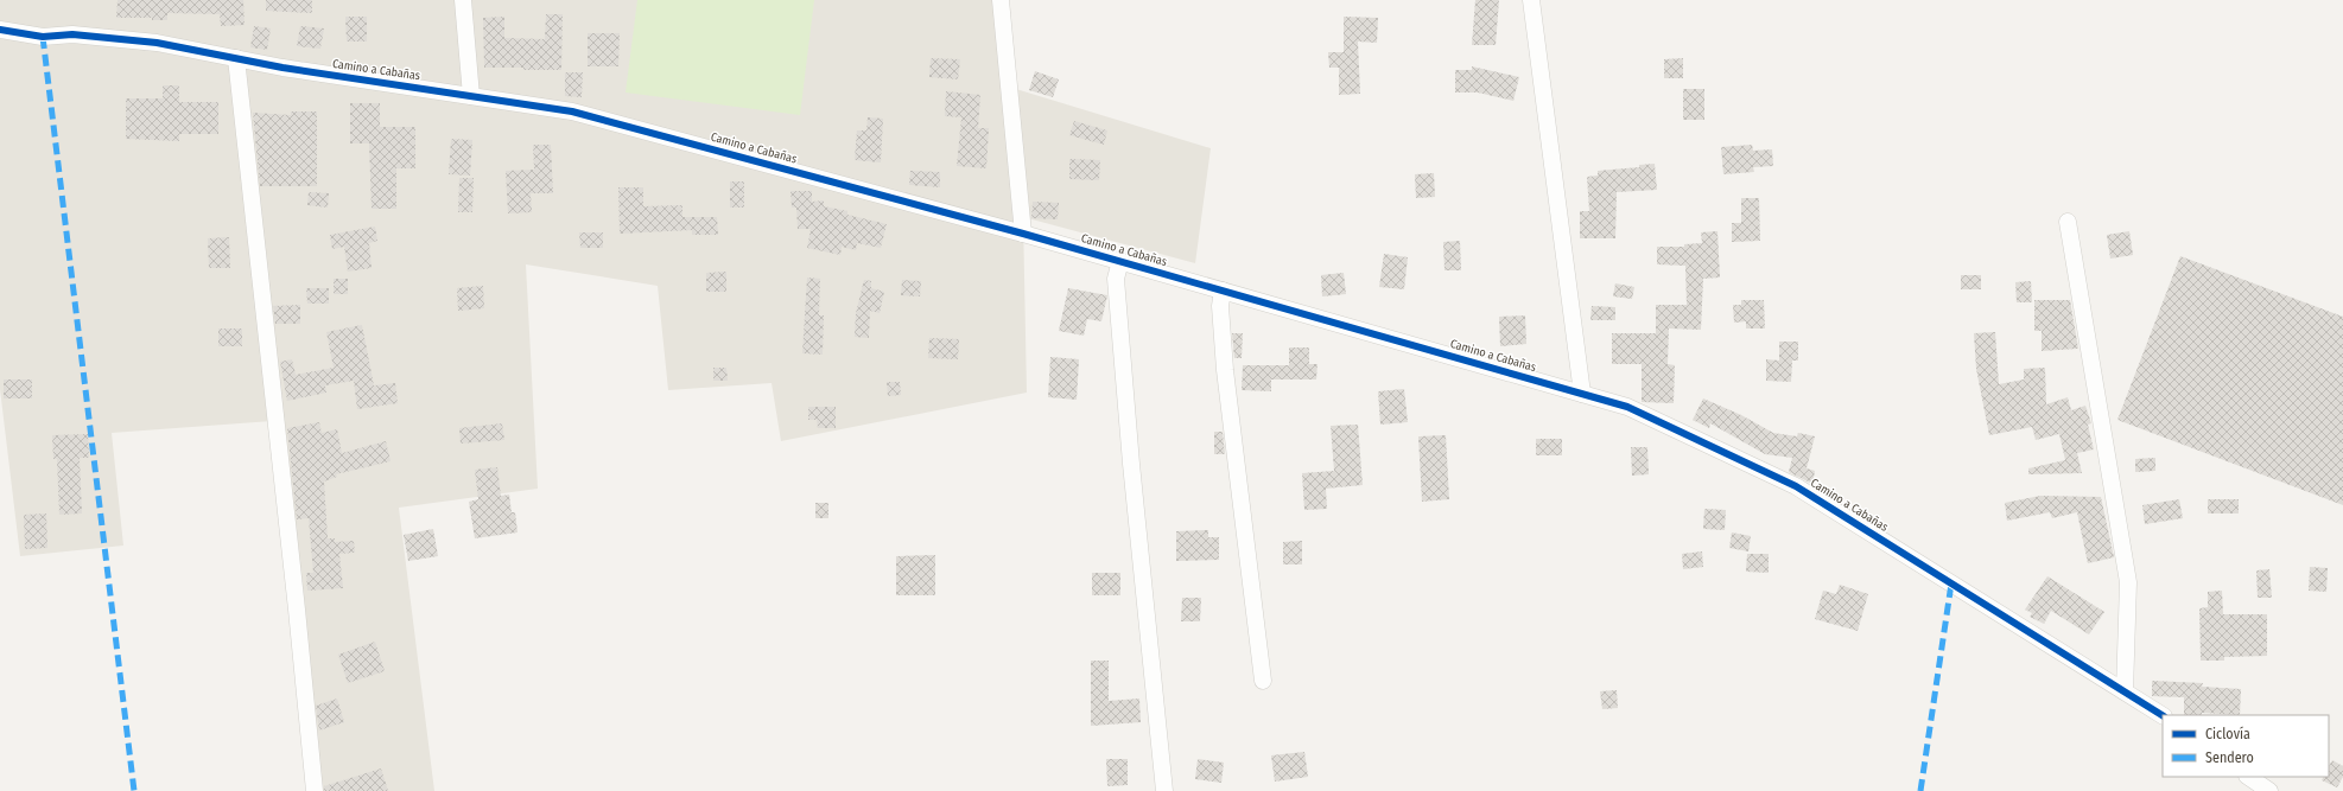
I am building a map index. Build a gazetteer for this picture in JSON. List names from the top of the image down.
{
  "streets": {
    "street": ["Camino a Cabañas"]
  },
  "legend": ["Ciclovía", "Sendero"]
}
